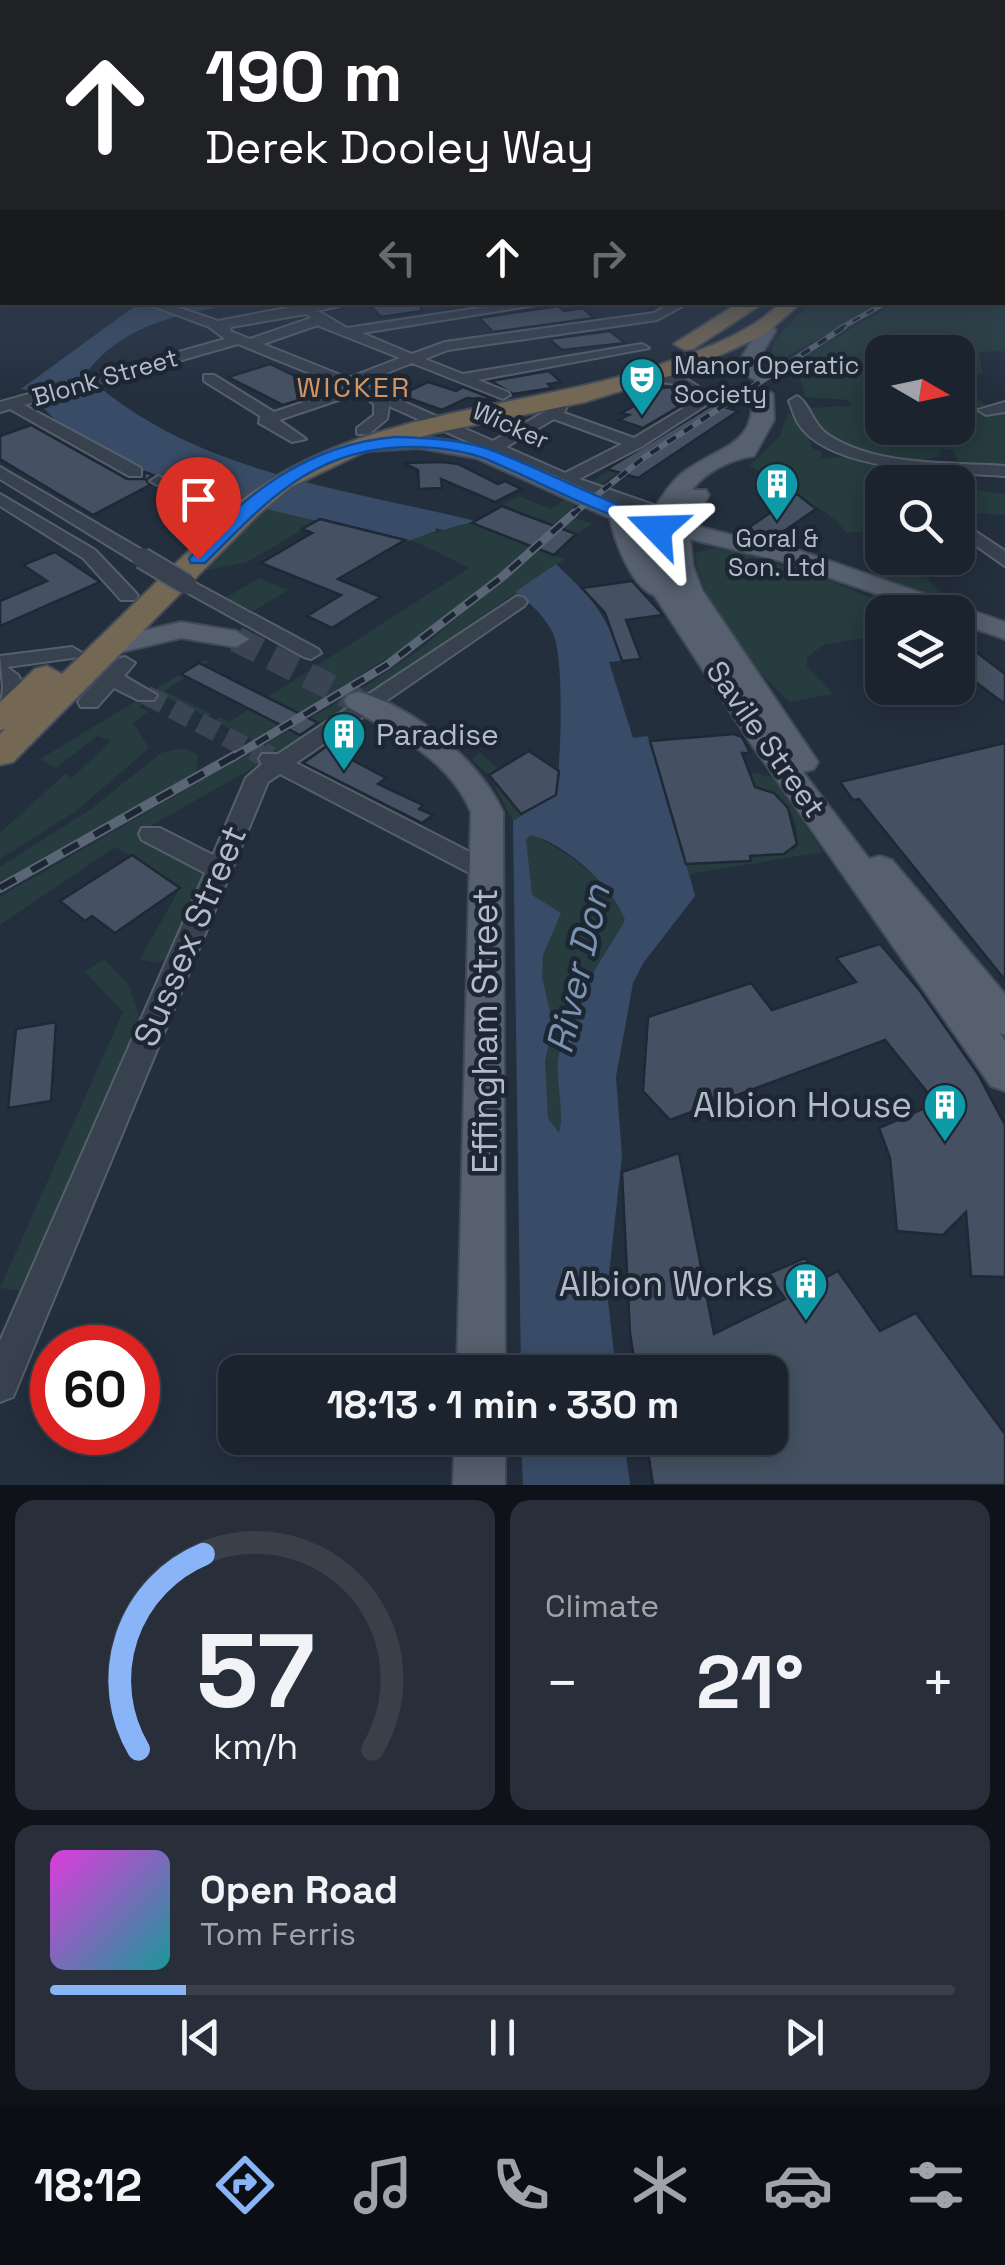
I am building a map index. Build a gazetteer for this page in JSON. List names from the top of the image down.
{
  "streets": {
    "main road": ["Wicker", "Savile Street", "Effingham Street"],
    "street": ["Blonk Street", "Sussex Street"]
  },
  "crossings": [
    ["Blonk Street", "Wicker"],
    ["Sussex Street", "Effingham Street"]
  ],
  "districts": ["WICKER"],
  "water": ["River Don"],
  "places": {
    "theatre": ["Manor Operatic Society"],
    "building": [
      "Goral & Son. Ltd",
      "Paradise",
      "Albion House",
      "Albion Works"
    ]
  },
  "north": "right",
  "page": {
    "turn": ["190 m", "Derek Dooley Way"],
    "limit": "60",
    "trip": "18:13 · 1 min · 330 m",
    "tile": "Climate",
    "heat": ["−", "21°", "+"],
    "song": ["Open Road", "Tom Ferris"],
    "tabs": "18:12",
    "gauge": ["57", "km/h"]
  }
}
